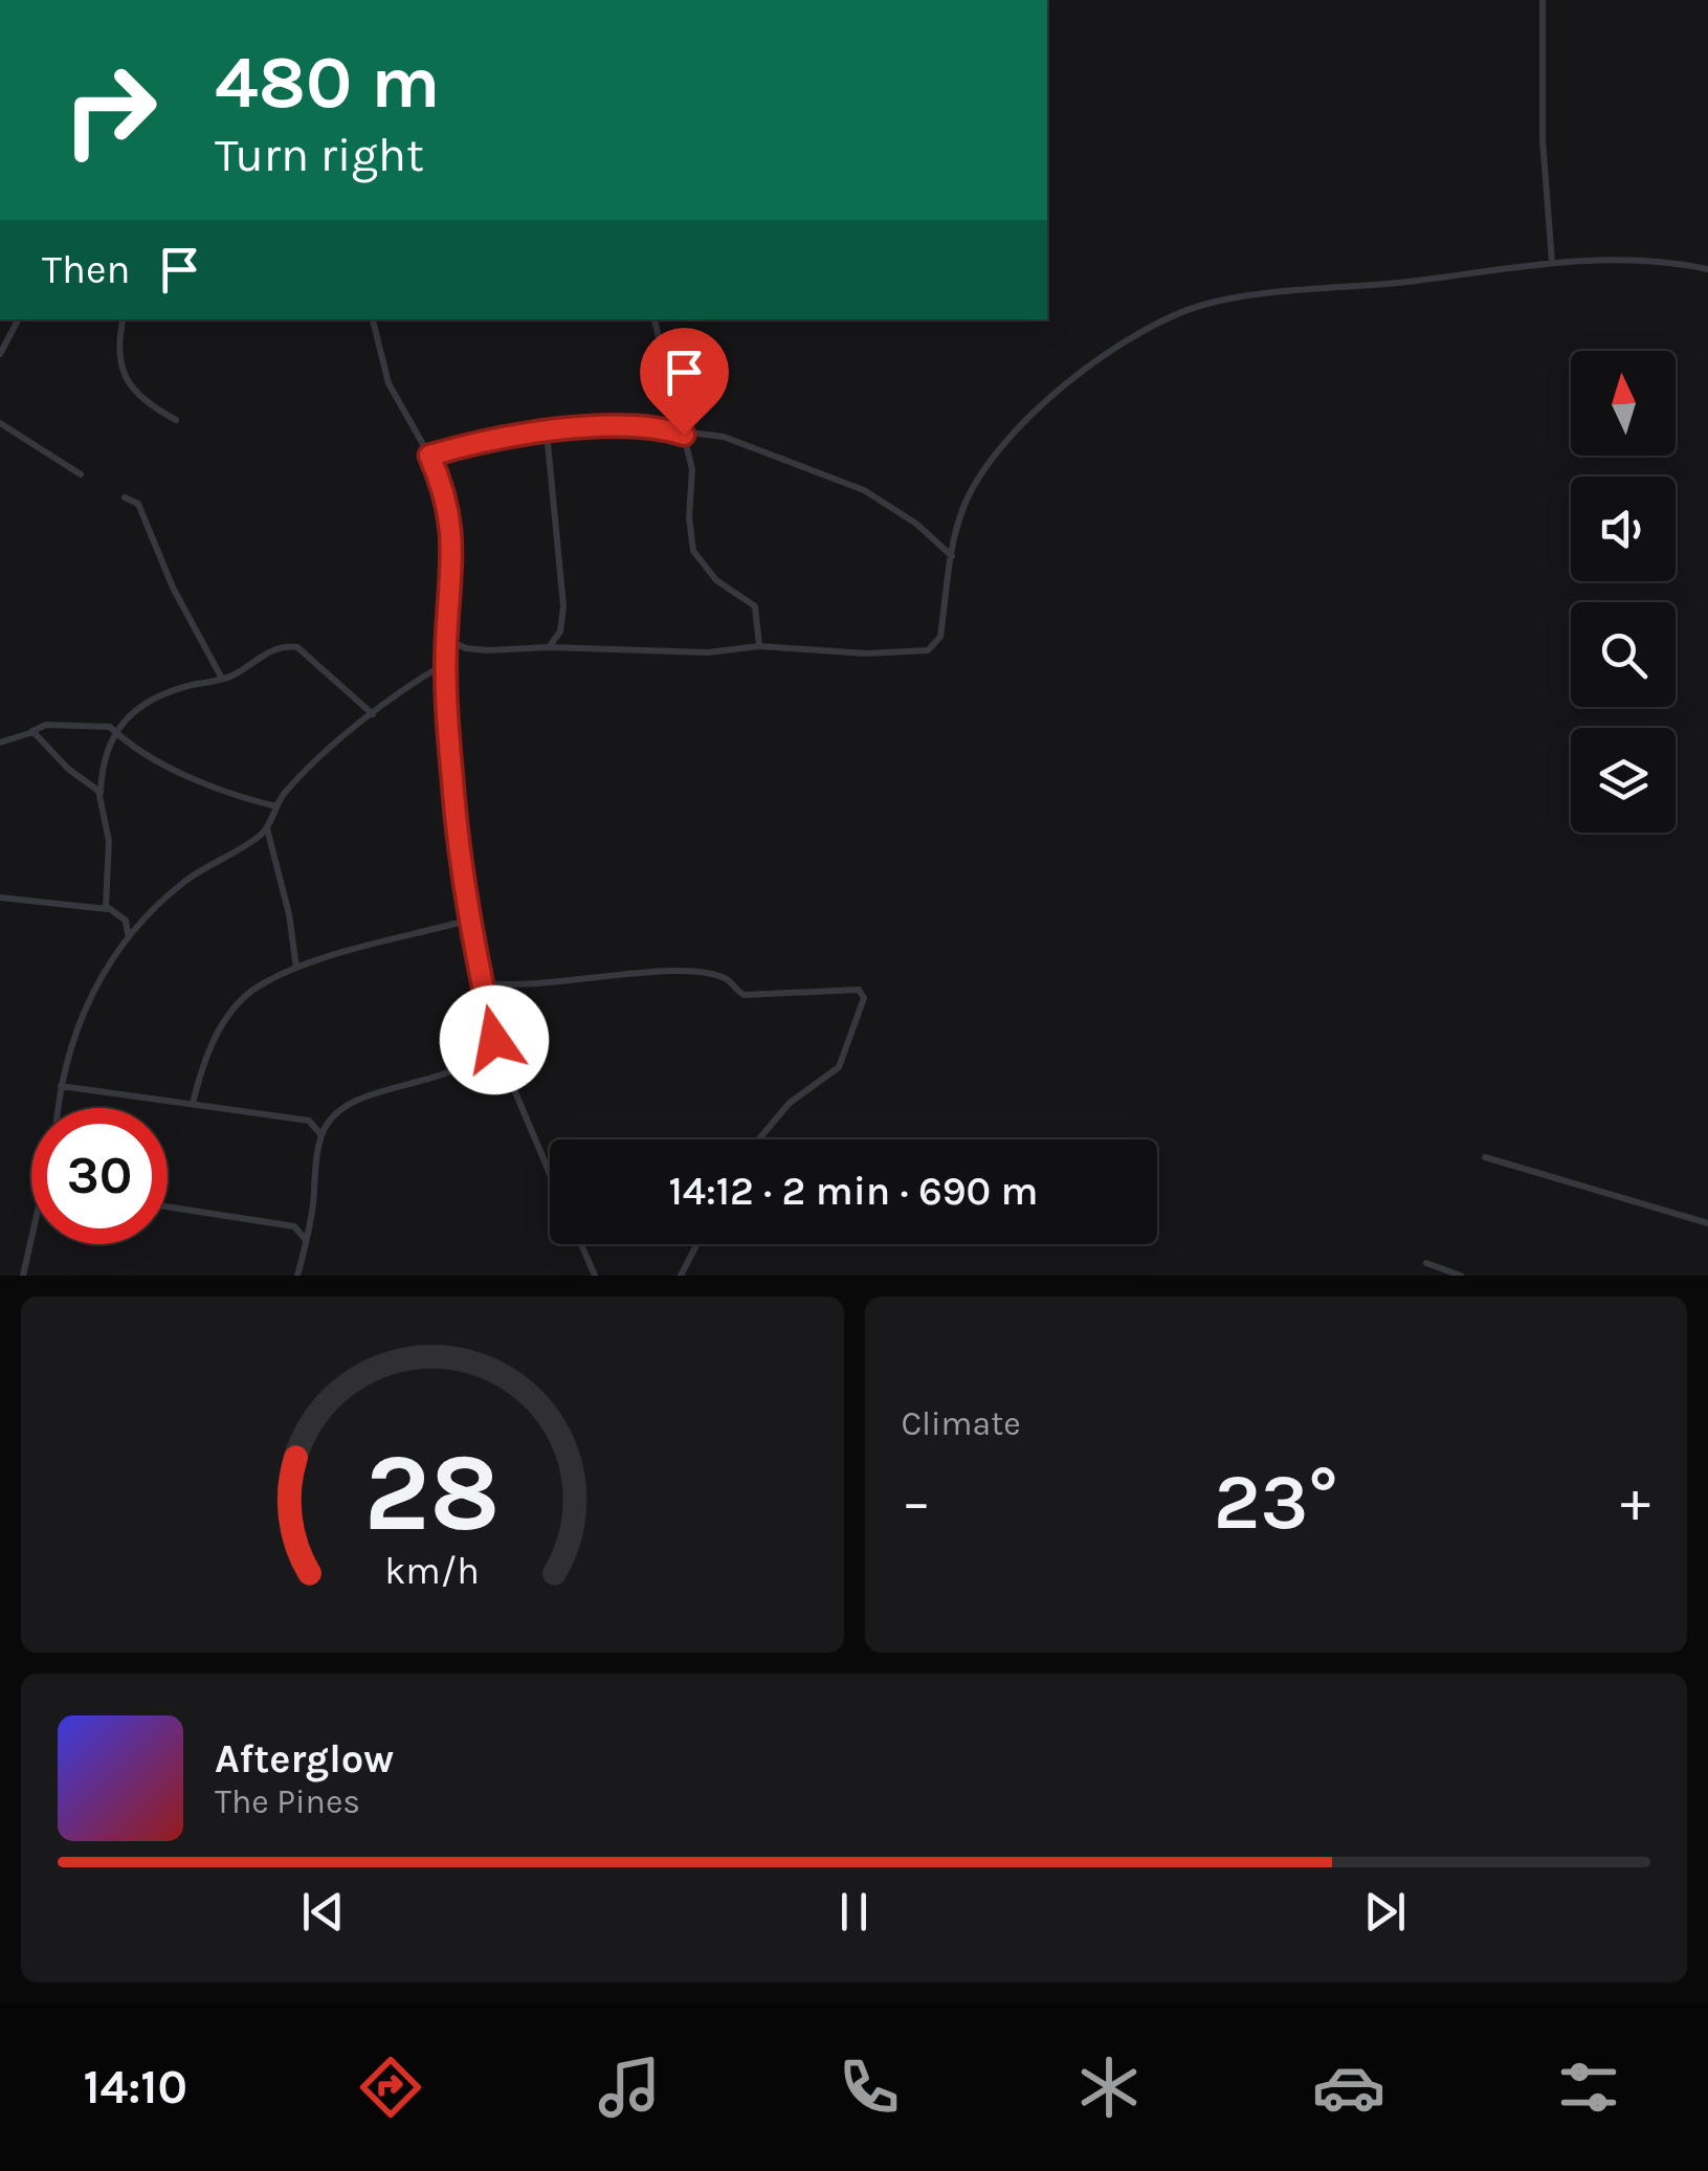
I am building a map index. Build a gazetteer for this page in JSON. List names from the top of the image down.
{
  "north": "top",
  "page": {
    "turn": ["480 m", "Turn right"],
    "then": "Then",
    "limit": "30",
    "trip": "14:12 · 2 min · 690 m",
    "tile": "Climate",
    "heat": ["−", "23°", "+"],
    "song": ["Afterglow", "The Pines"],
    "tabs": "14:10",
    "gauge": ["28", "km/h"]
  }
}
